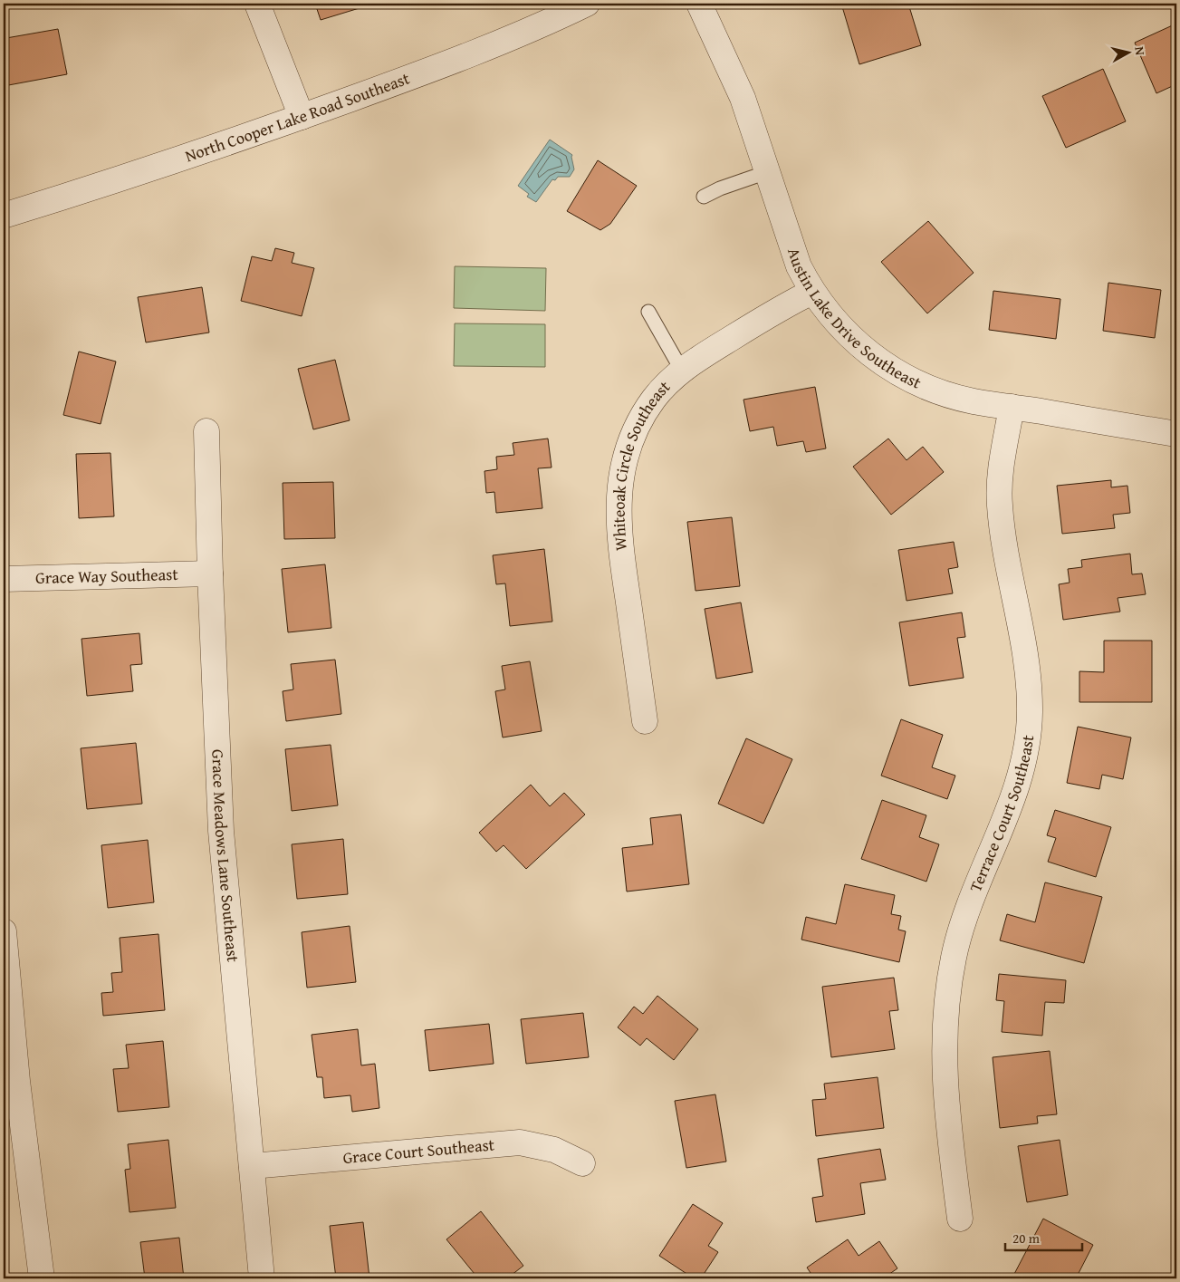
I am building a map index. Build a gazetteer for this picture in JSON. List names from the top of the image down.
{
  "streets": {
    "street": [
      "North Cooper Lake Road Southeast",
      "Austin Lake Drive Southeast",
      "Whiteoak Circle Southeast",
      "Grace Way Southeast",
      "Terrace Court Southeast",
      "Grace Meadows Lane Southeast",
      "Grace Court Southeast"
    ]
  },
  "crossings": [
    ["Austin Lake Drive Southeast", "Whiteoak Circle Southeast"],
    ["Austin Lake Drive Southeast", "Terrace Court Southeast"],
    ["Grace Way Southeast", "Grace Meadows Lane Southeast"],
    ["Grace Meadows Lane Southeast", "Grace Court Southeast"]
  ],
  "scale_bar": "20 m",
  "north": "right"
}
